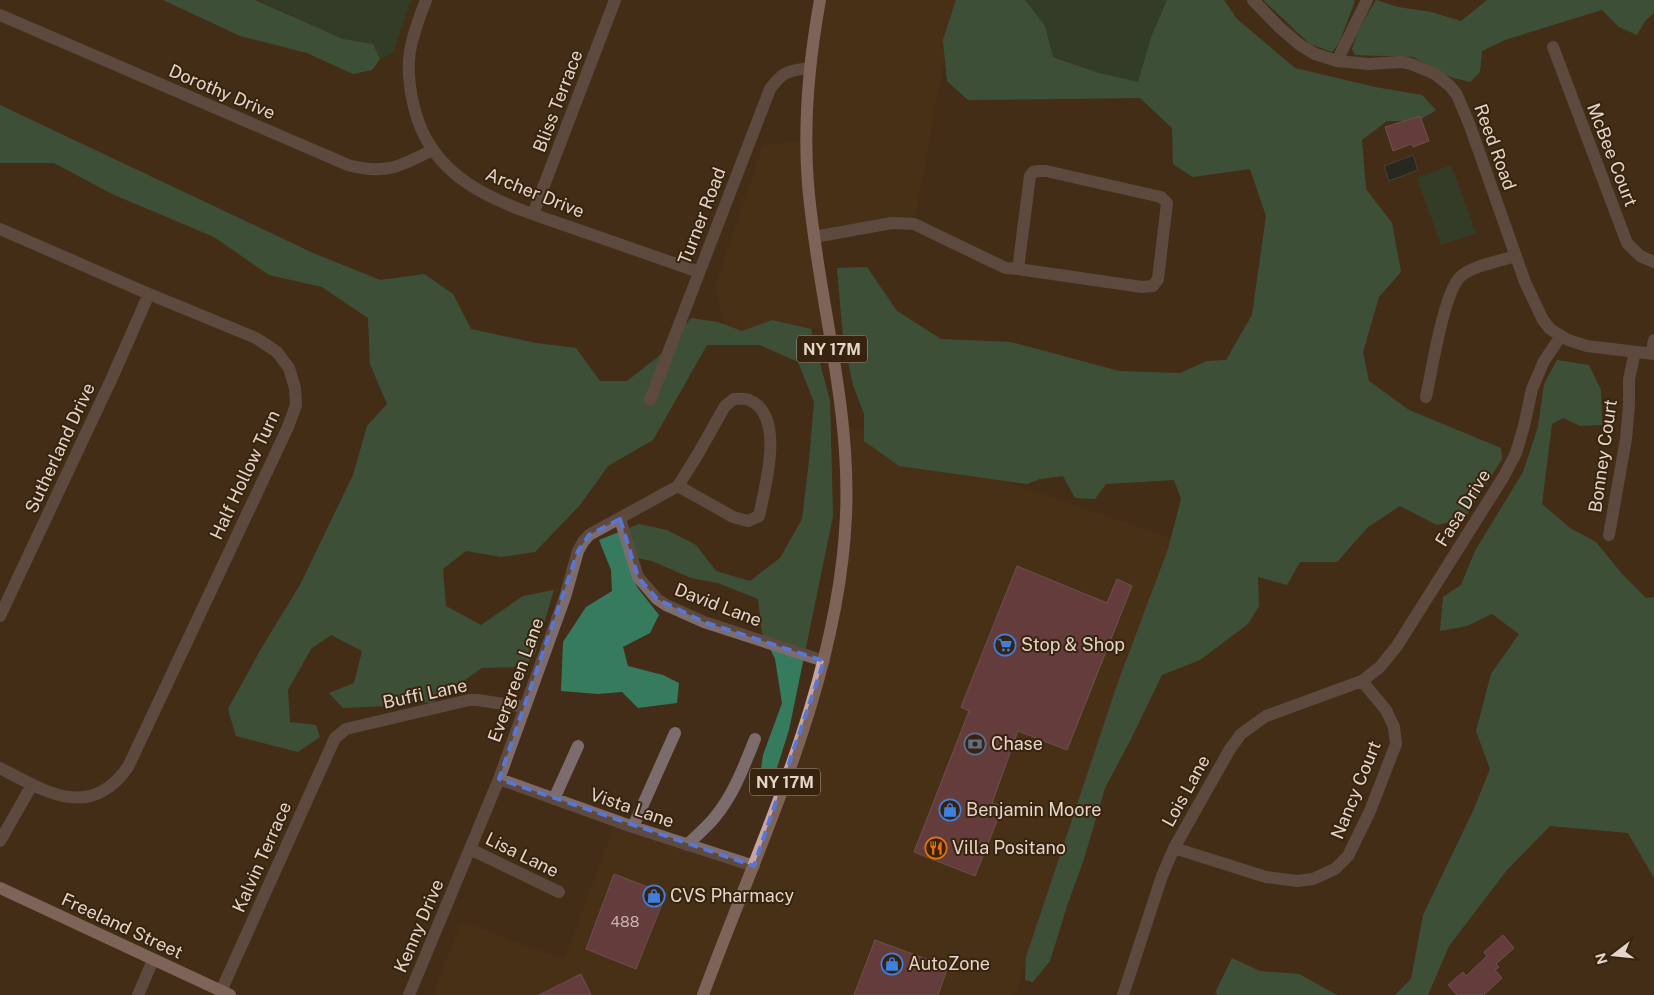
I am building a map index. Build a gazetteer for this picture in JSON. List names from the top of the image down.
{
  "streets": {
    "main road": ["NY 17M", "Freeland Street"],
    "street": [
      "Dorothy Drive",
      "Bliss Terrace",
      "Reed Road",
      "McBee Court",
      "Archer Drive",
      "Turner Road",
      "Sutherland Drive",
      "Bonney Court",
      "Half Hollow Turn",
      "Fasa Drive",
      "David Lane",
      "Evergreen Lane",
      "Buffi Lane",
      "Nancy Court",
      "Lois Lane",
      "Vista Lane",
      "Lisa Lane",
      "Kalvin Terrace",
      "Kenny Drive"
    ]
  },
  "crossings": [
    ["Dorothy Drive", "Archer Drive"],
    ["Bliss Terrace", "Archer Drive"],
    ["Reed Road", "Bonney Court"],
    ["Reed Road", "Fasa Drive"],
    ["Archer Drive", "Turner Road"],
    ["Turner Road", "NY 17M"],
    ["NY 17M", "David Lane"],
    ["NY 17M", "Vista Lane"],
    ["Sutherland Drive", "Half Hollow Turn"],
    ["Fasa Drive", "Nancy Court"],
    ["Fasa Drive", "Lois Lane"],
    ["David Lane", "Evergreen Lane"],
    ["Evergreen Lane", "Buffi Lane"],
    ["Evergreen Lane", "Vista Lane"],
    ["Evergreen Lane", "Lisa Lane"],
    ["Evergreen Lane", "Kenny Drive"],
    ["Buffi Lane", "Kalvin Terrace"],
    ["Nancy Court", "Lois Lane"],
    ["Kalvin Terrace", "Freeland Street"]
  ],
  "places": {
    "supermarket": ["Stop & Shop"],
    "bank": ["Chase"],
    "shop": ["Benjamin Moore", "CVS Pharmacy", "AutoZone"],
    "restaurant": ["Villa Positano"]
  },
  "house_numbers": ["488"],
  "north": "left"
}
